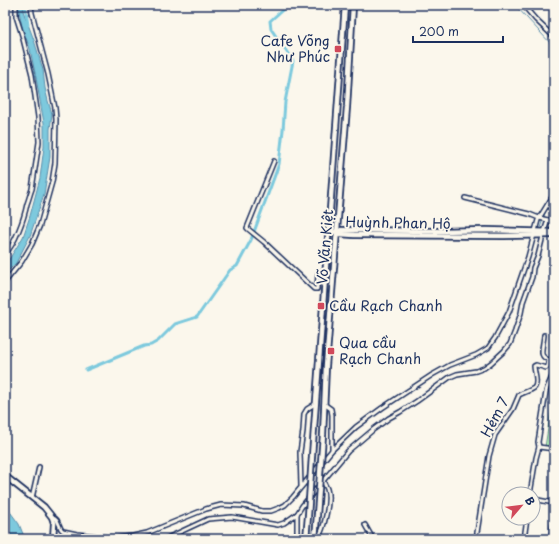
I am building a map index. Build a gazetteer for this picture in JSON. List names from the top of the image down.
{
  "streets": {
    "main road": ["Huỳnh Phan Hộ", "Võ Văn Kiệt"],
    "street": ["Hẻm 7"]
  },
  "crossings": [
    ["Huỳnh Phan Hộ", "Võ Văn Kiệt"]
  ],
  "places": {
    "transit": ["Cafe Võng Như Phúc", "Cầu Rạch Chanh", "Qua cầu Rạch Chanh"]
  },
  "scale_bar": "200 m",
  "north": "top right"
}
